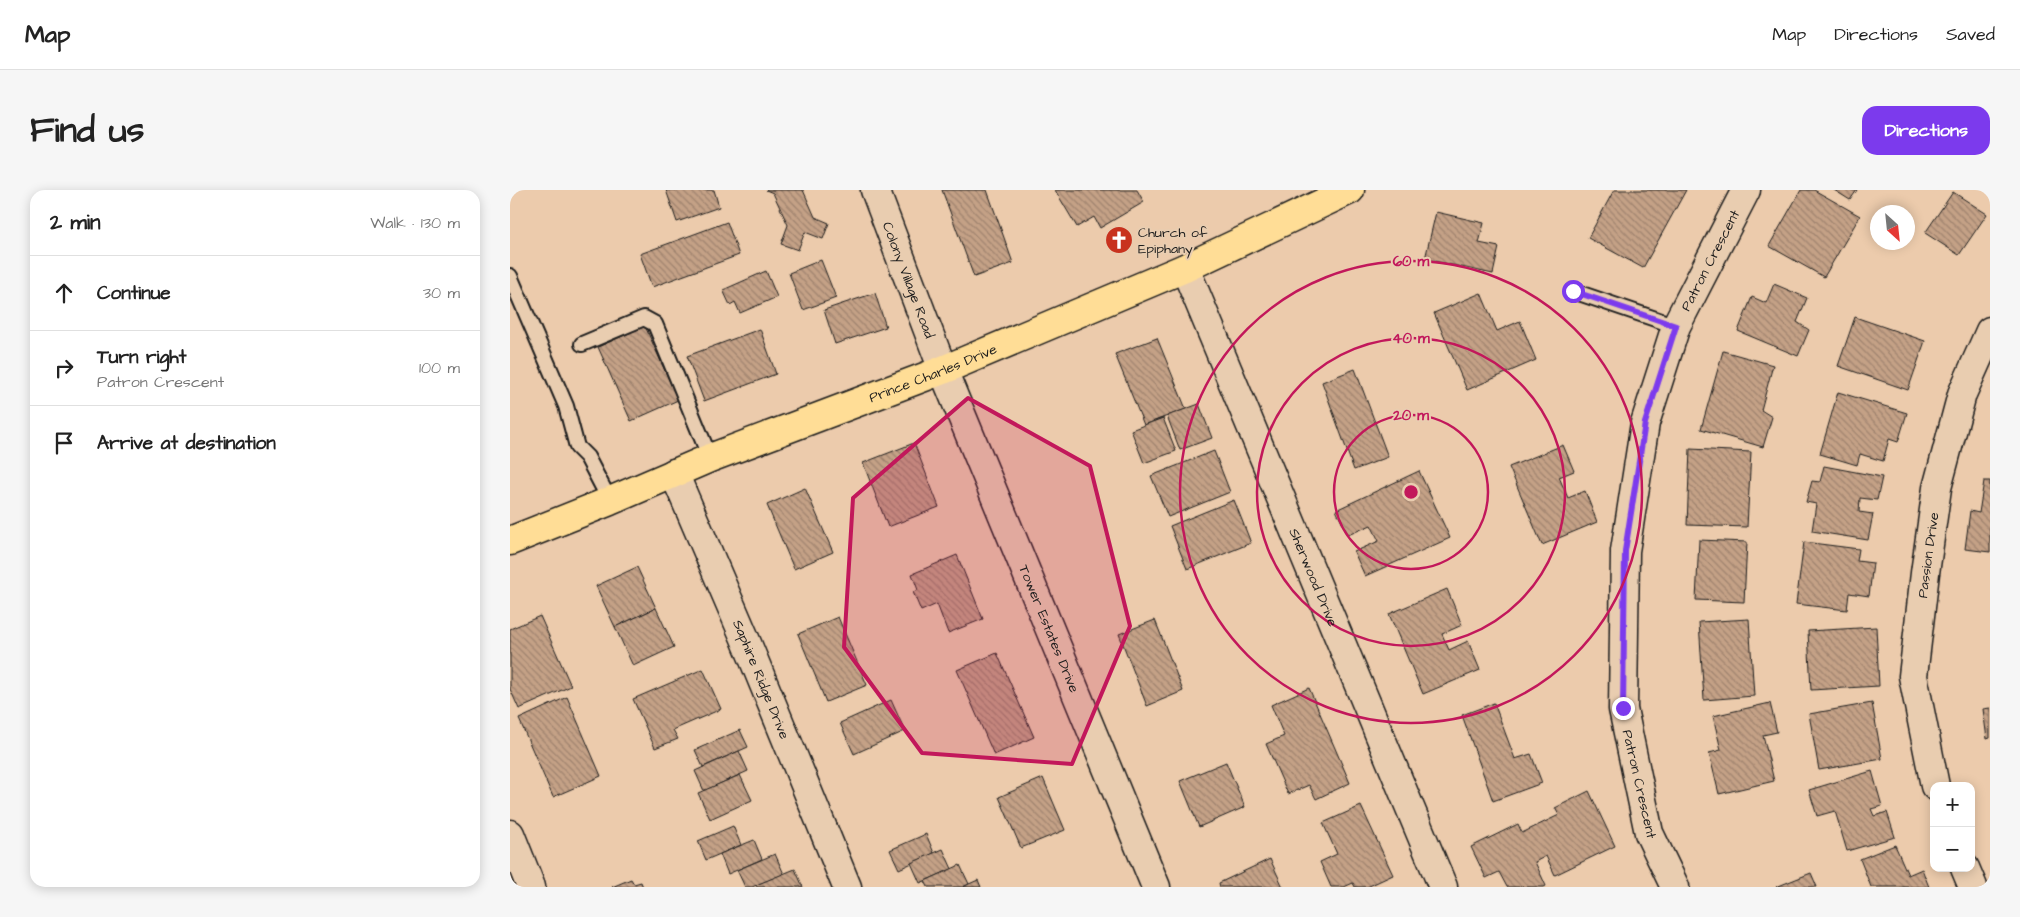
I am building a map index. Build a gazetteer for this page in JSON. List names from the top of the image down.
{
  "streets": {
    "highway": ["Prince Charles Drive"],
    "street": [
      "Patron Crescent",
      "Colony Village Road",
      "Passion Drive",
      "Sherwood Drive",
      "Tower Estates Drive",
      "Saphire Ridge Drive"
    ]
  },
  "crossings": [
    ["Colony Village Road", "Prince Charles Drive"],
    ["Colony Village Road", "Tower Estates Drive"],
    ["Prince Charles Drive", "Sherwood Drive"],
    ["Prince Charles Drive", "Tower Estates Drive"],
    ["Prince Charles Drive", "Saphire Ridge Drive"]
  ],
  "places": {
    "church": ["Church of Epiphany"]
  },
  "north": "bottom right",
  "page": {
    "header": "Map",
    "nav": ["Map", "Directions", "Saved"],
    "title": "Find us",
    "buttons": "Directions",
    "heading": ["2 min", "Walk · 130 m"],
    "list": [
      ["Continue", "30 m"],
      ["Turn right", "Patron Crescent", "100 m"],
      "Arrive at destination"
    ],
    "map_buttons": ["+", "−"]
  },
  "rings": ["60 m", "40 m", "20 m"]
}
